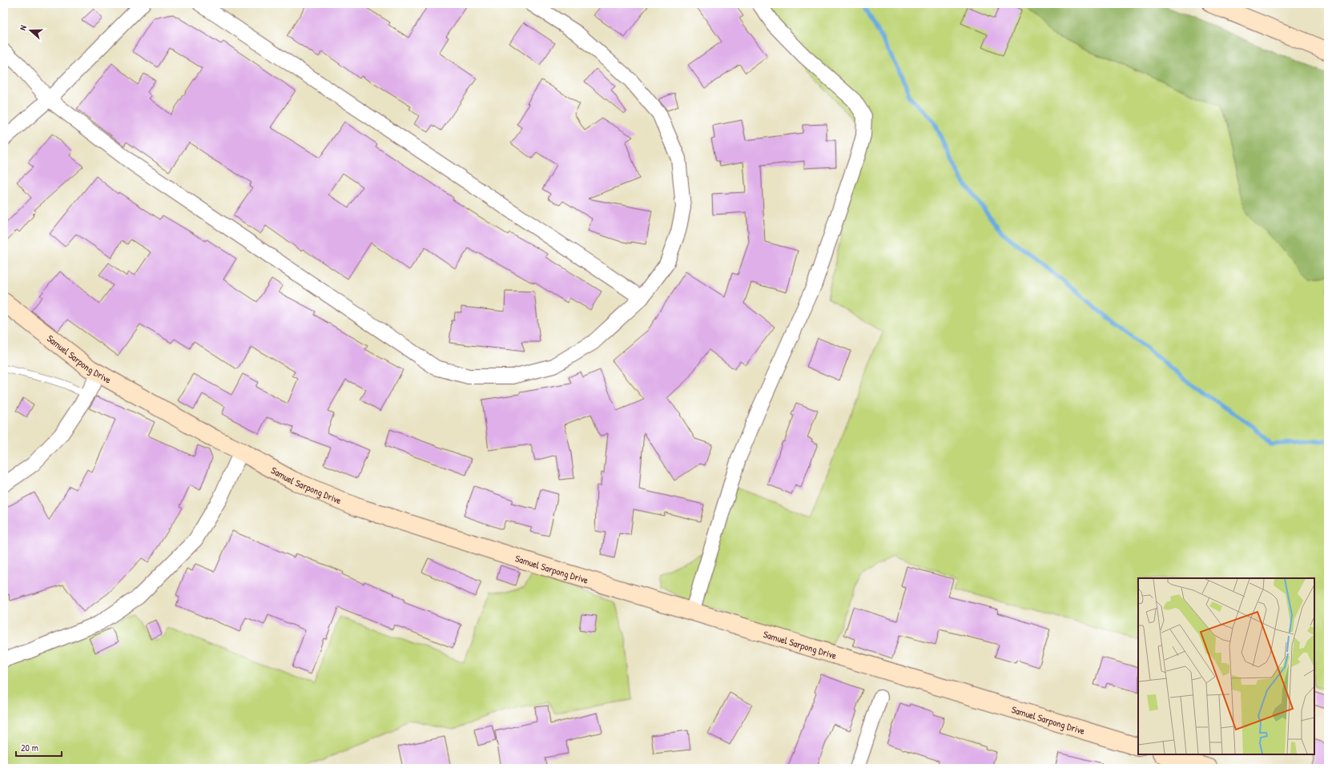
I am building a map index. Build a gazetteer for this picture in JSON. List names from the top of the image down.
{
  "streets": {
    "street": ["Samuel Sarpong Drive"]
  },
  "scale_bar": "20 m",
  "north": "left"
}
